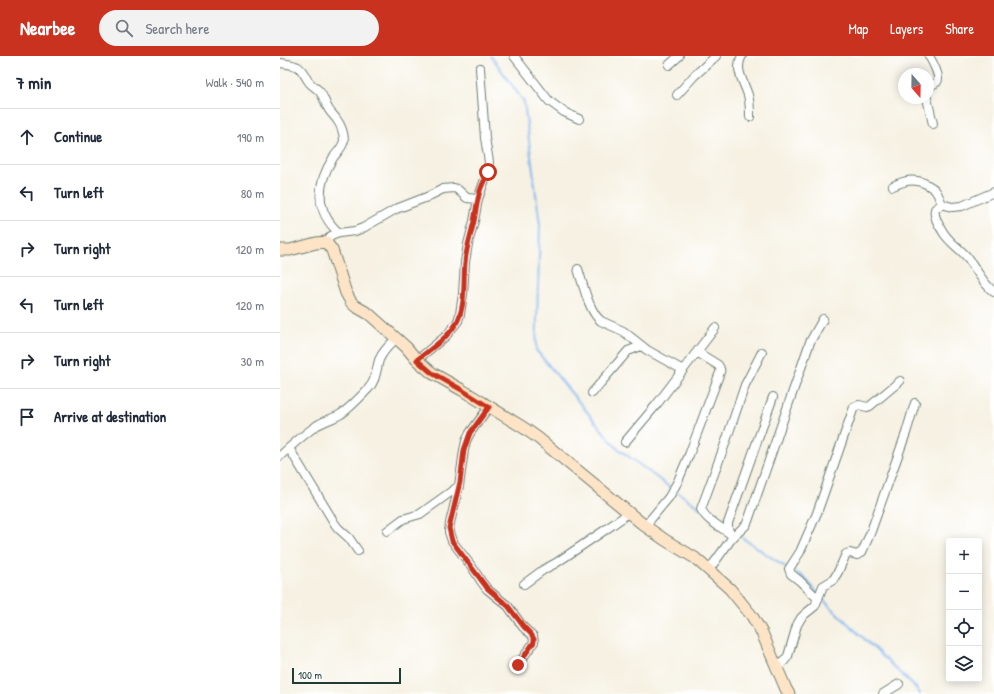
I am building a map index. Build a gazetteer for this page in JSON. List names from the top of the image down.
{
  "scale_bar": "100 m",
  "north": "bottom",
  "page": {
    "header": "Nearbee",
    "search": "Search here",
    "nav": ["Map", "Layers", "Share"],
    "heading": ["7 min", "Walk · 540 m"],
    "list": [
      ["Continue", "190 m"],
      ["Turn left", "80 m"],
      ["Turn right", "120 m"],
      ["Turn left", "120 m"],
      ["Turn right", "30 m"],
      "Arrive at destination"
    ],
    "map_buttons": ["+", "−"],
    "scale": "100 m"
  }
}
